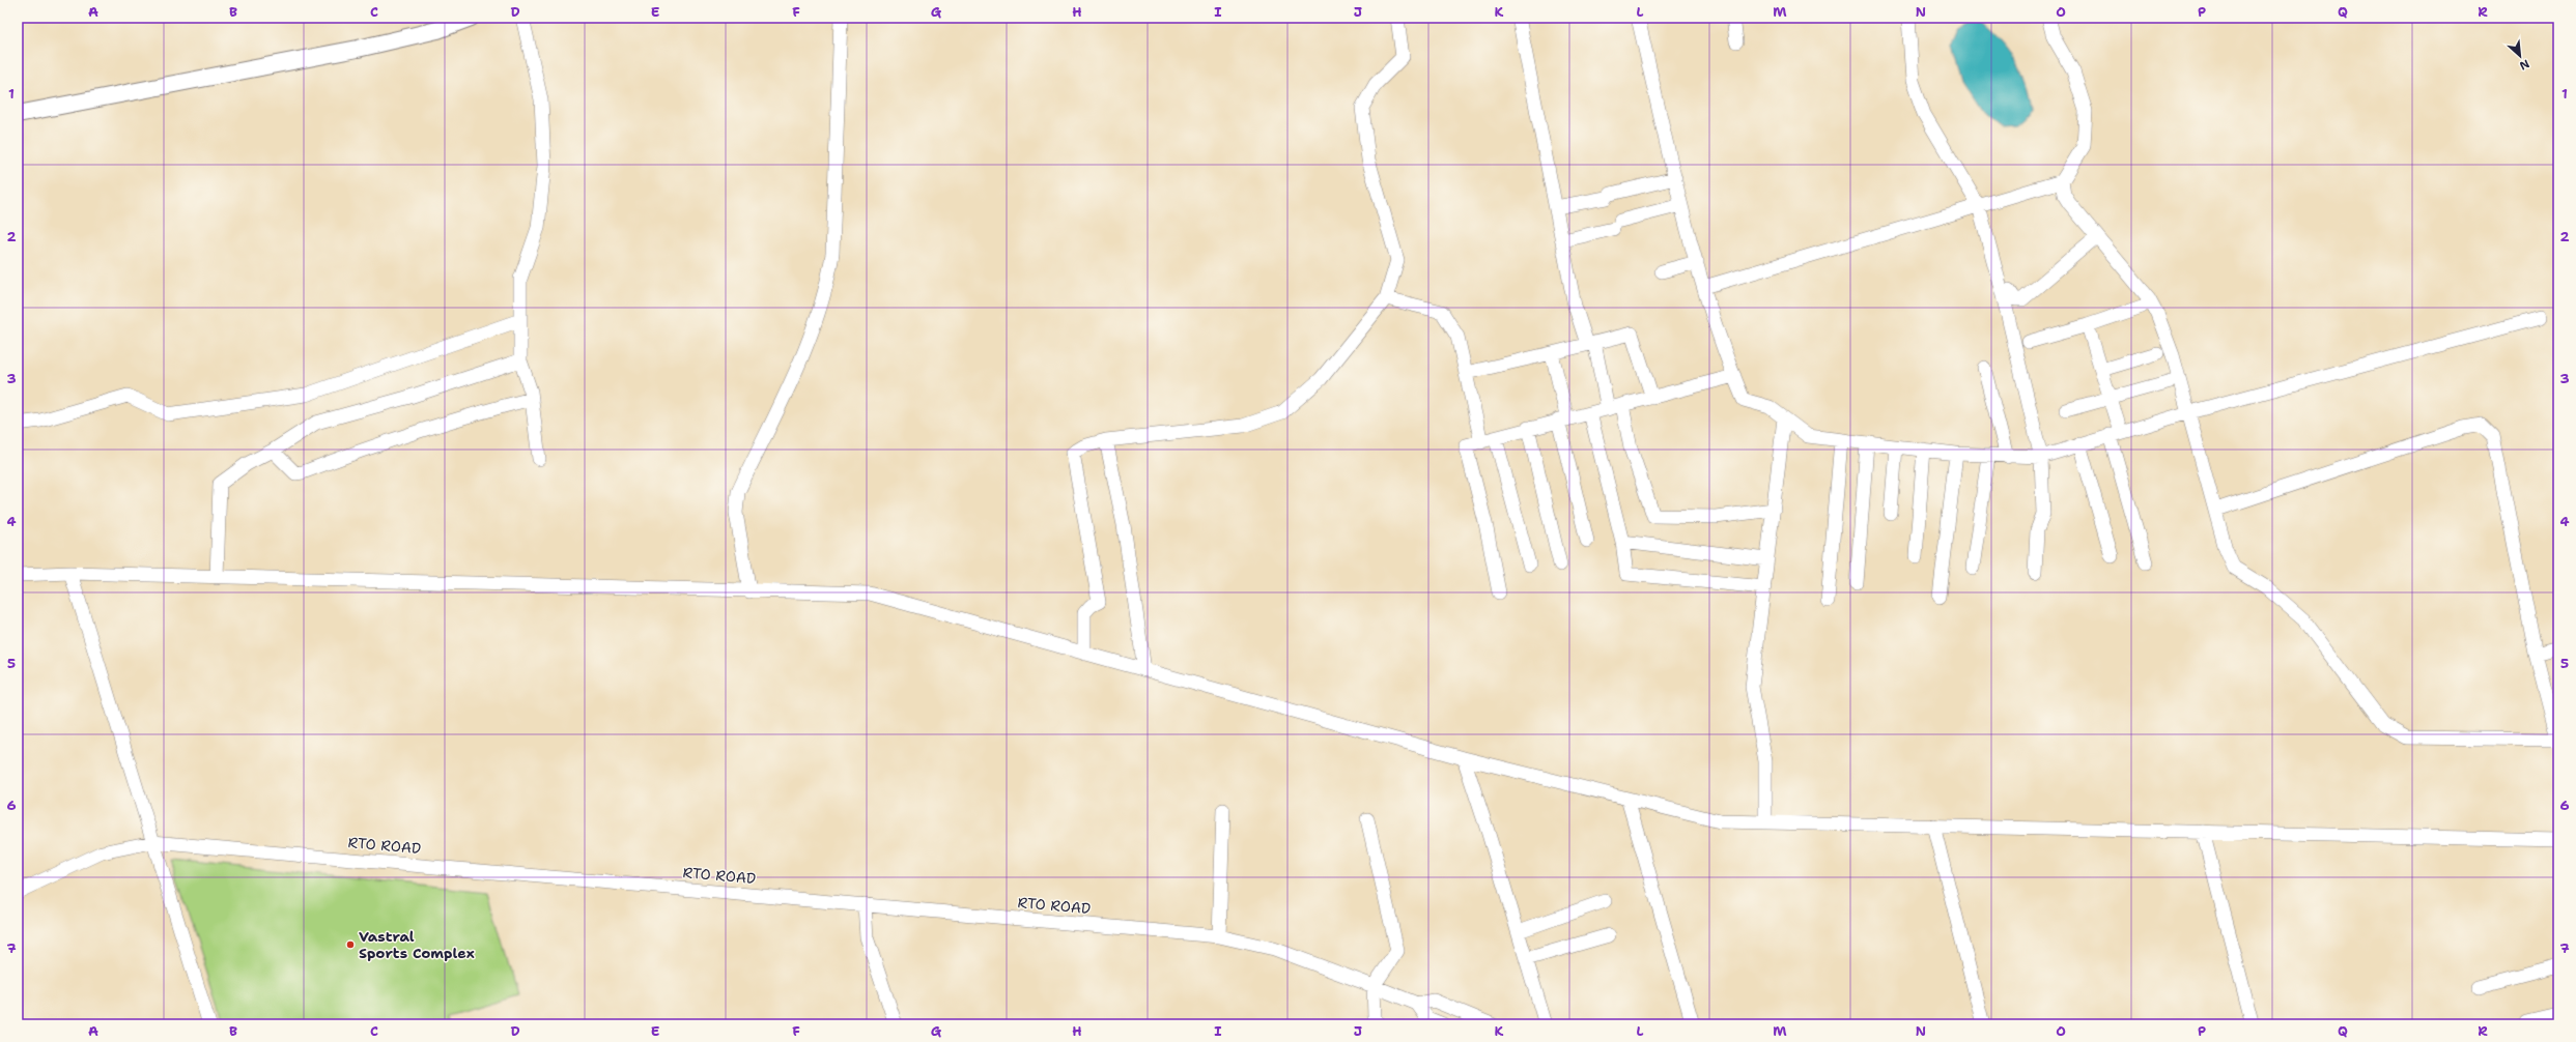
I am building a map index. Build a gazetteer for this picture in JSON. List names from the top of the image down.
{
  "streets": {
    "street": ["RTO ROAD"]
  },
  "places": ["Vastral Sports Complex"],
  "north": "bottom right",
  "grid": {
    "columns": [
      "A",
      "B",
      "C",
      "D",
      "E",
      "F",
      "G",
      "H",
      "I",
      "J",
      "K",
      "L",
      "M",
      "N",
      "O",
      "P",
      "Q",
      "R"
    ],
    "rows": [
      "1",
      "2",
      "3",
      "4",
      "5",
      "6",
      "7"
    ]
  }
}
